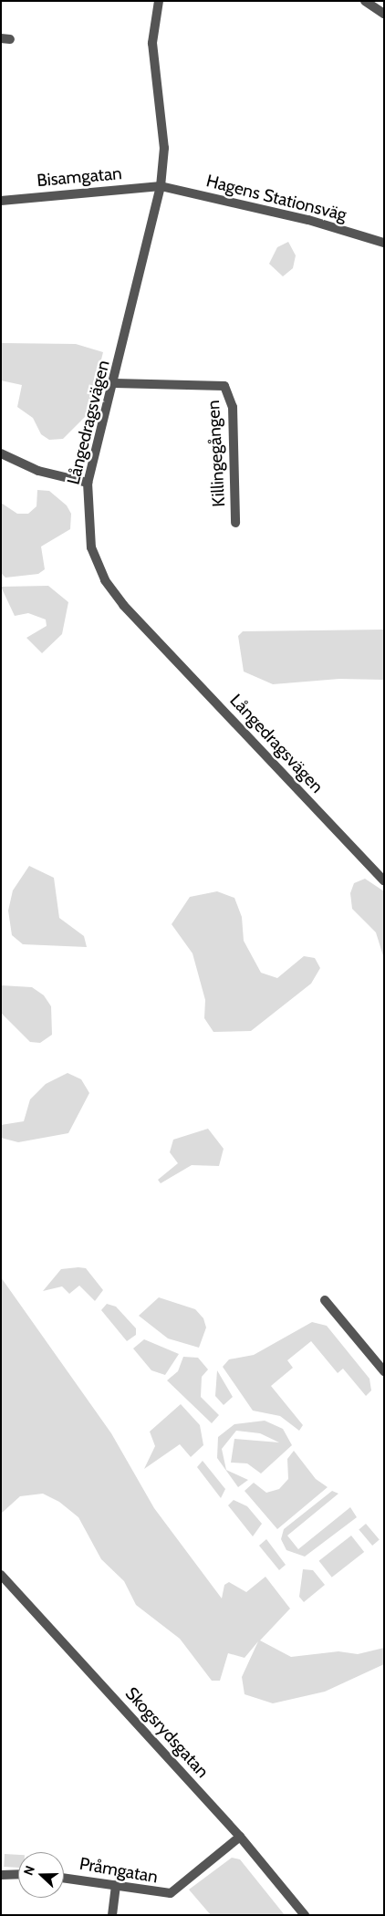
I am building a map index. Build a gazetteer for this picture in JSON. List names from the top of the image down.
{
  "streets": {
    "street": [
      "Bisamgatan",
      "Hagens Stationsväg",
      "Långedragsvägen",
      "Killingegången",
      "Skogsrydsgatan",
      "Pråmgatan"
    ]
  },
  "crossings": [
    ["Bisamgatan", "Hagens Stationsväg"],
    ["Bisamgatan", "Långedragsvägen"],
    ["Hagens Stationsväg", "Långedragsvägen"],
    ["Långedragsvägen", "Killingegången"],
    ["Skogsrydsgatan", "Pråmgatan"]
  ],
  "north": "left"
}
